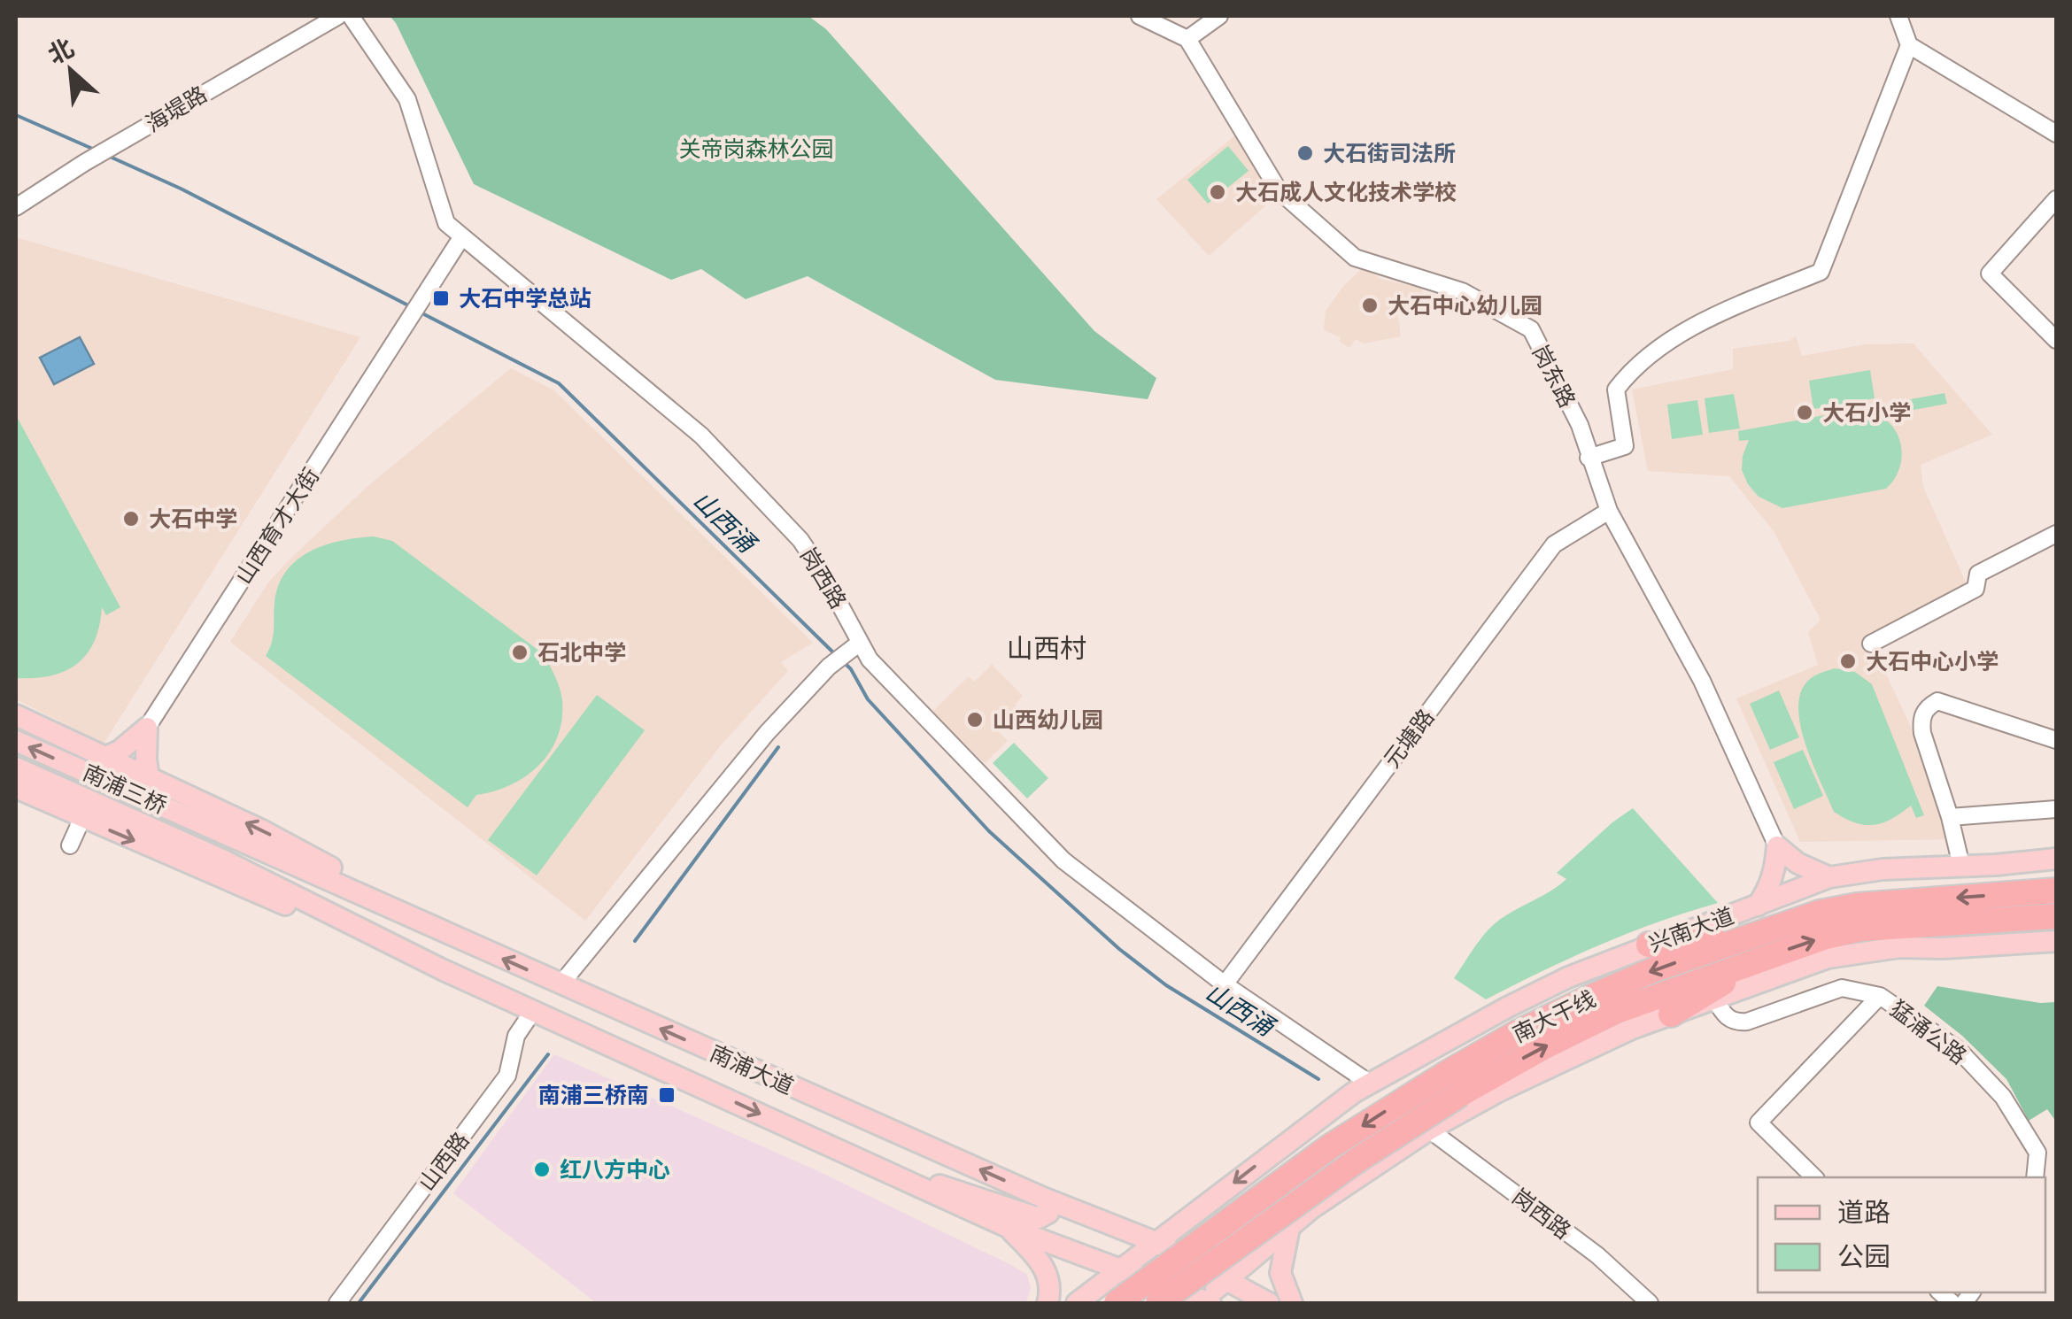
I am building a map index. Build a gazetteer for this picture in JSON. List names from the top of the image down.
{
  "streets": {
    "highway": ["南大干线"],
    "main road": ["南浦三桥", "兴南大道", "南浦大道"],
    "street": [
      "海堤路",
      "岗东路",
      "山西育才大街",
      "岗西路",
      "元塘路",
      "猛涌公路",
      "山西路"
    ]
  },
  "crossings": [
    ["岗东路", "元塘路"],
    ["山西育才大街", "岗西路"],
    ["岗西路", "元塘路"],
    ["岗西路", "兴南大道"],
    ["南浦三桥", "南浦大道"],
    ["兴南大道", "南浦大道"],
    ["南浦大道", "山西路"]
  ],
  "districts": ["山西村"],
  "water": ["山西涌"],
  "parks": ["关帝岗森林公园"],
  "places": {
    "other": [
      "大石街司法所",
      "大石成人文化技术学校",
      "大石中心幼儿园",
      "大石小学",
      "大石中学",
      "石北中学",
      "大石中心小学",
      "山西幼儿园",
      "红八方中心"
    ],
    "transit": ["大石中学总站", "南浦三桥南"]
  },
  "legend": ["道路", "公园"],
  "north": "top left"
}
